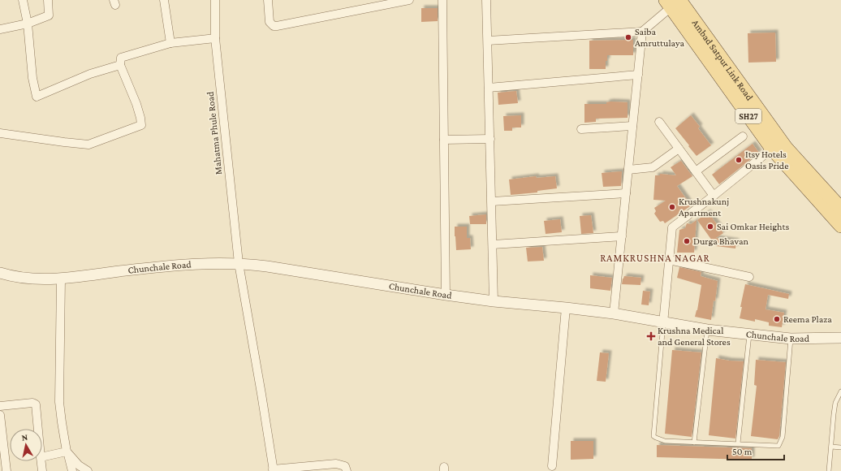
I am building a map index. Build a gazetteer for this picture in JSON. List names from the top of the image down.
{
  "streets": {
    "main road": ["Ambad Satpur Link Road", "SH27"],
    "street": ["Mahatma Phule Road", "Chunchale Road"]
  },
  "crossings": [
    ["Mahatma Phule Road", "Chunchale Road"]
  ],
  "districts": ["RAMKRUSHNA NAGAR"],
  "places": {
    "other": [
      "Saiba Amruttulaya",
      "Itsy Hotels Oasis Pride",
      "Krushnakunj Apartment",
      "Sai Omkar Heights",
      "Durga Bhavan",
      "Reema Plaza"
    ],
    "health": ["Krushna Medical and General Stores"]
  },
  "scale_bar": "50 m",
  "north": "top"
}
